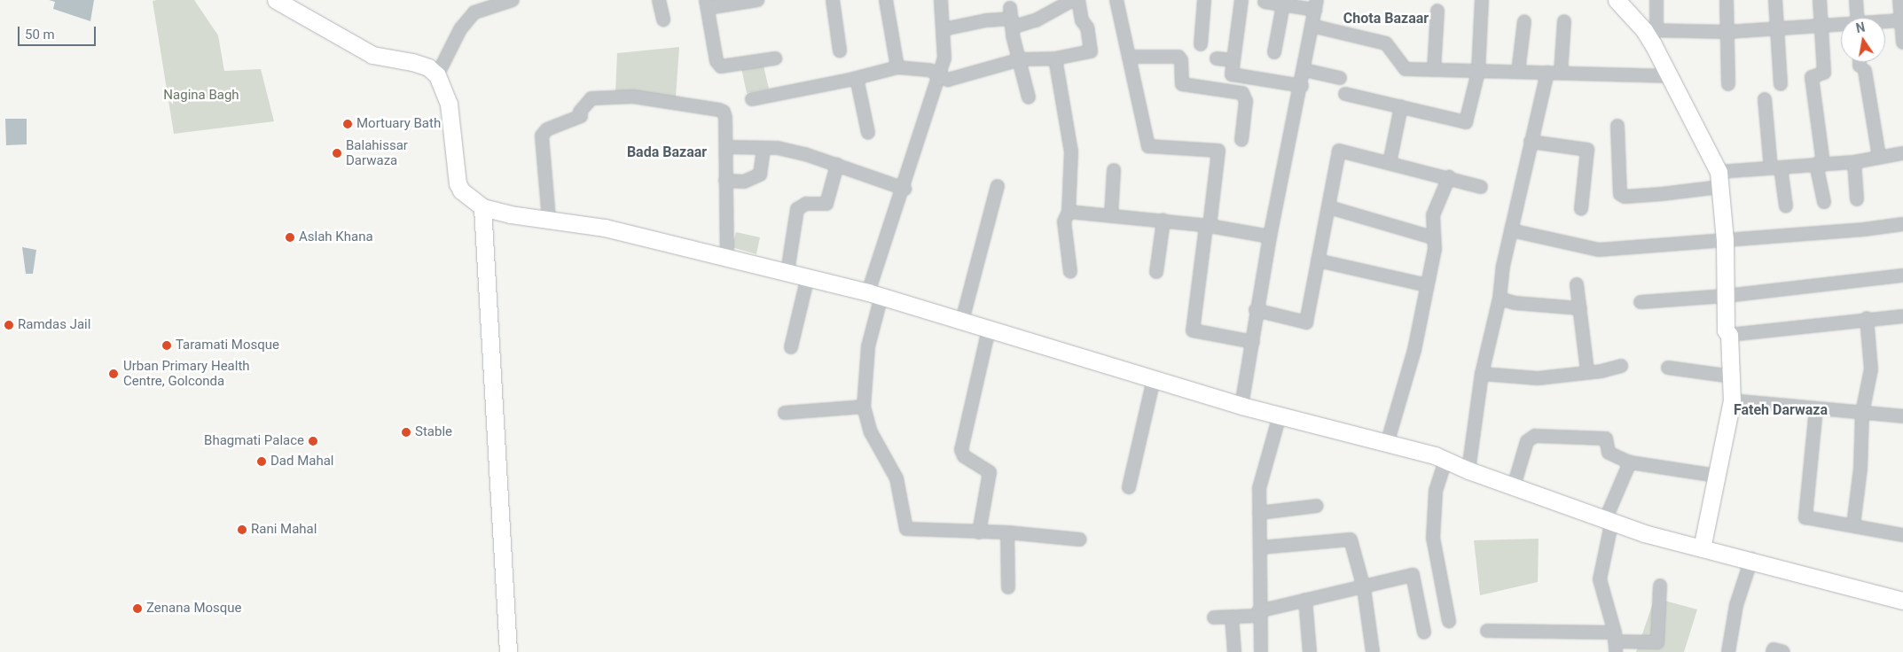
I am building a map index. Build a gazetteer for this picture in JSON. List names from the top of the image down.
{
  "districts": ["Chota Bazaar", "Bada Bazaar", "Fateh Darwaza"],
  "parks": ["Nagina Bagh"],
  "places": [
    "Mortuary Bath",
    "Balahissar Darwaza",
    "Aslah Khana",
    "Ramdas Jail",
    "Taramati Mosque",
    "Urban Primary Health Centre, Golconda",
    "Stable",
    "Bhagmati Palace",
    "Dad Mahal",
    "Rani Mahal",
    "Zenana Mosque"
  ],
  "scale_bar": "50 m",
  "north": "top"
}
